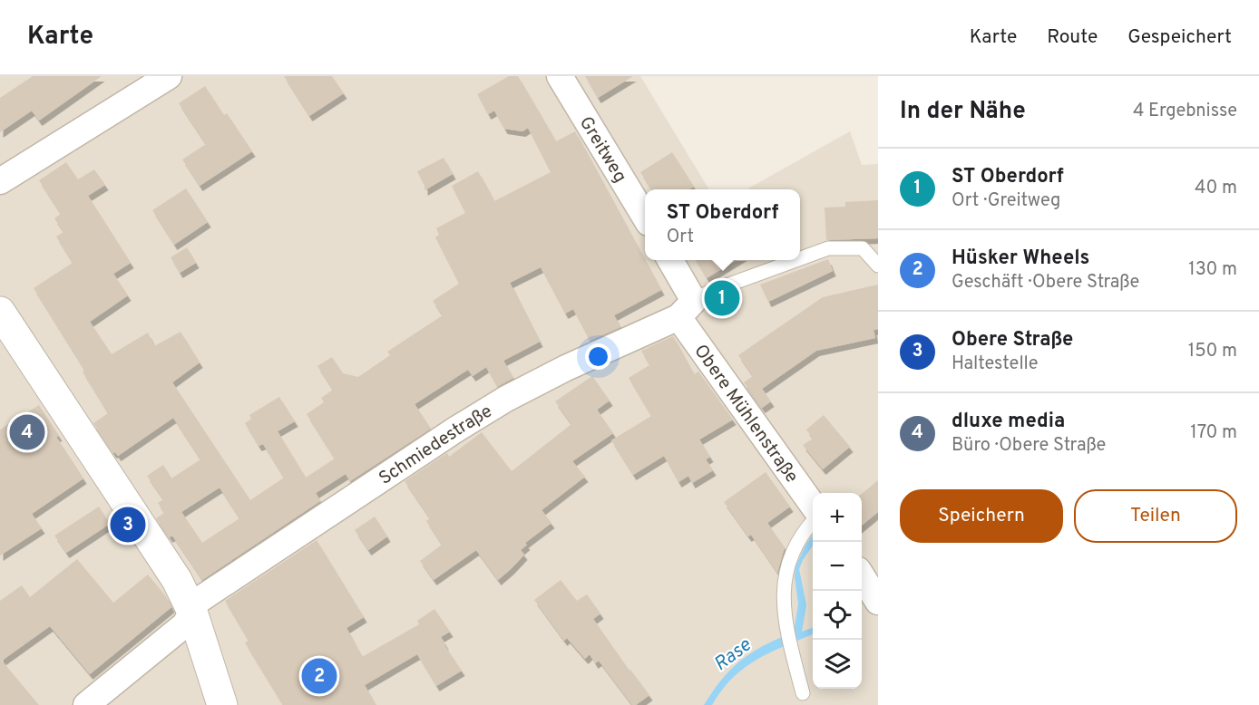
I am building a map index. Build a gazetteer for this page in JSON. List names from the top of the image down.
{
  "streets": {
    "street": ["Greitweg", "Obere Mühlenstraße", "Schmiedestraße"]
  },
  "crossings": [
    ["Obere Mühlenstraße", "Schmiedestraße"]
  ],
  "water": ["Rase"],
  "page": {
    "header": "Karte",
    "nav": ["Karte", "Route", "Gespeichert"],
    "heading": ["In der Nähe", "4 Ergebnisse"],
    "list": [
      {
        "mark": "1",
        "name": "ST Oberdorf",
        "note": "Ort · Greitweg",
        "value": "40 m"
      },
      {
        "mark": "2",
        "name": "Hüsker Wheels",
        "note": "Geschäft · Obere Straße",
        "value": "130 m"
      },
      {
        "mark": "3",
        "name": "Obere Straße",
        "note": "Haltestelle",
        "value": "150 m"
      },
      {
        "mark": "4",
        "name": "dluxe media",
        "note": "Büro · Obere Straße",
        "value": "170 m"
      }
    ],
    "popup": ["ST Oberdorf", "Ort"],
    "pins": [
      "1",
      "4",
      "3",
      "2"
    ],
    "buttons": ["Speichern", "Teilen"],
    "map_buttons": ["+", "−"]
  }
}
